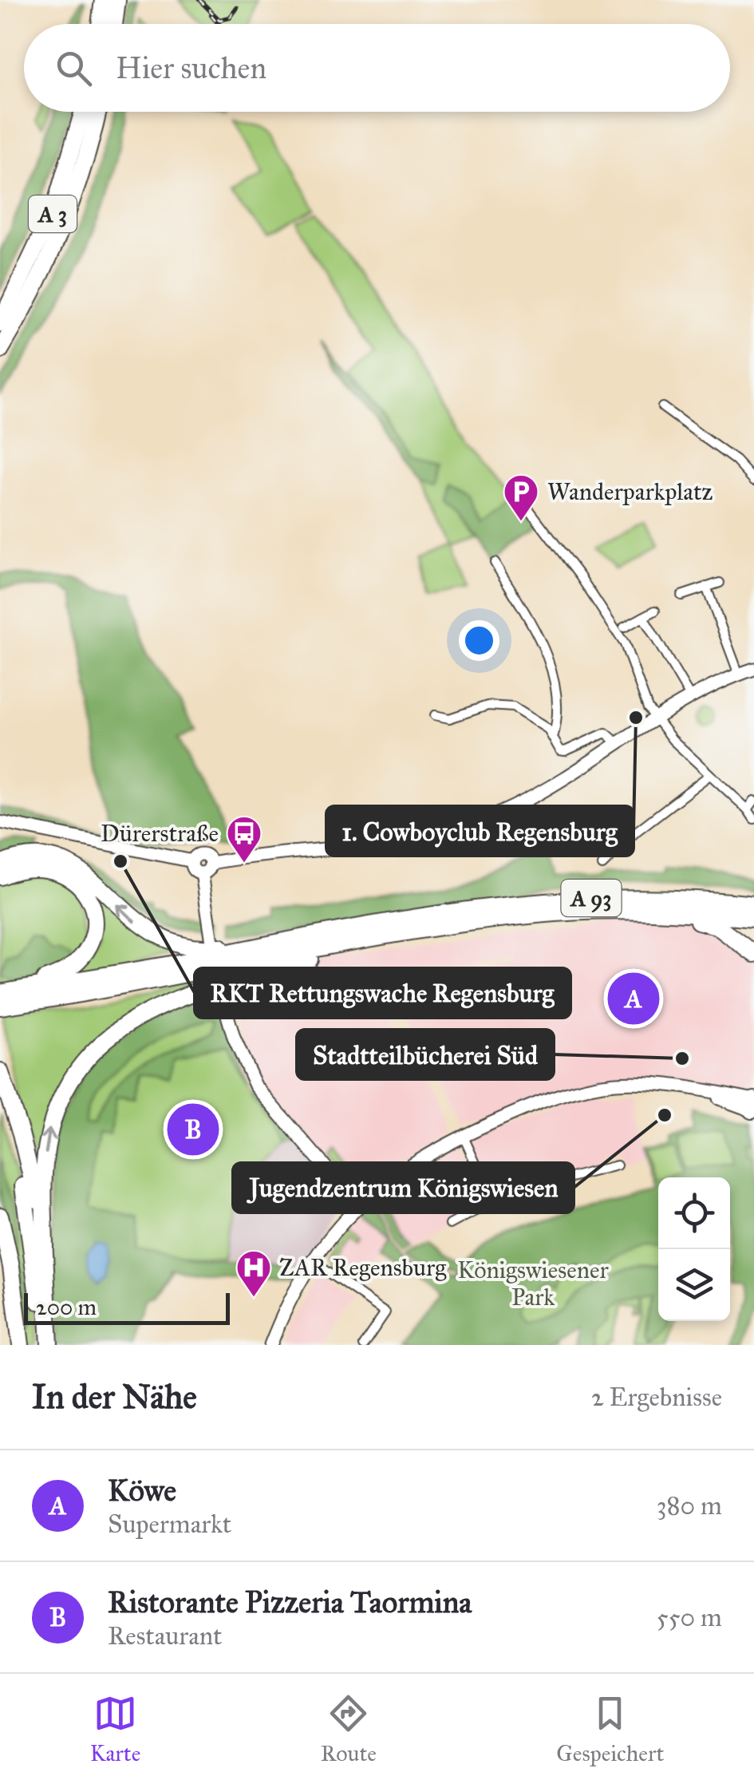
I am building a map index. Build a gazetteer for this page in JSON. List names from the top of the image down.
{
  "streets": {
    "highway": ["A 3", "A 93"]
  },
  "parks": ["Königswiesener Park"],
  "places": {
    "parking": ["Wanderparkplatz"],
    "other": [
      "1. Cowboyclub Regensburg",
      "RKT Rettungswache Regensburg",
      "Stadtteilbücherei Süd",
      "Jugendzentrum Königswiesen"
    ],
    "bus stop": ["Dürerstraße"],
    "hospital": ["ZAR Regensburg"]
  },
  "scale_bar": "200 m",
  "page": {
    "search": "Hier suchen",
    "pins": ["A", "B"],
    "scale": "200 m",
    "heading": ["In der Nähe", "2 Ergebnisse"],
    "list": [
      {
        "mark": "A",
        "name": "Köwe",
        "note": "Supermarkt",
        "value": "380 m"
      },
      {
        "mark": "B",
        "name": "Ristorante Pizzeria Taormina",
        "note": "Restaurant",
        "value": "550 m"
      }
    ],
    "nav": ["Karte", "Route", "Gespeichert"]
  }
}
